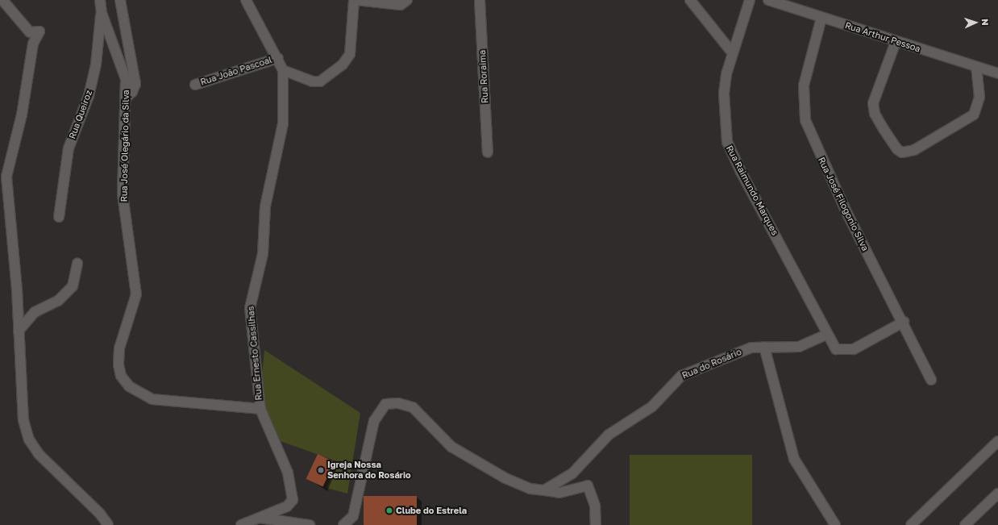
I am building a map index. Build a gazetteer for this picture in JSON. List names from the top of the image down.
{
  "streets": {
    "street": [
      "Rua Arthur Pessoa",
      "Rua João Pascoal",
      "Rua Roraima",
      "Rua Queiroz",
      "Rua José Olegário da Silva",
      "Rua Raimundo Marques",
      "Rua José Filogonio Silva",
      "Rua Ernesto Cassilhas",
      "Rua do Rosário"
    ]
  },
  "crossings": [
    ["Rua Arthur Pessoa", "Rua José Filogonio Silva"],
    ["Rua João Pascoal", "Rua Ernesto Cassilhas"],
    ["Rua Queiroz", "Rua José Olegário da Silva"],
    ["Rua José Olegário da Silva", "Rua Ernesto Cassilhas"],
    ["Rua Raimundo Marques", "Rua do Rosário"]
  ],
  "places": ["Igreja Nossa Senhora do Rosário", "Clube do Estrela"],
  "north": "right"
}
